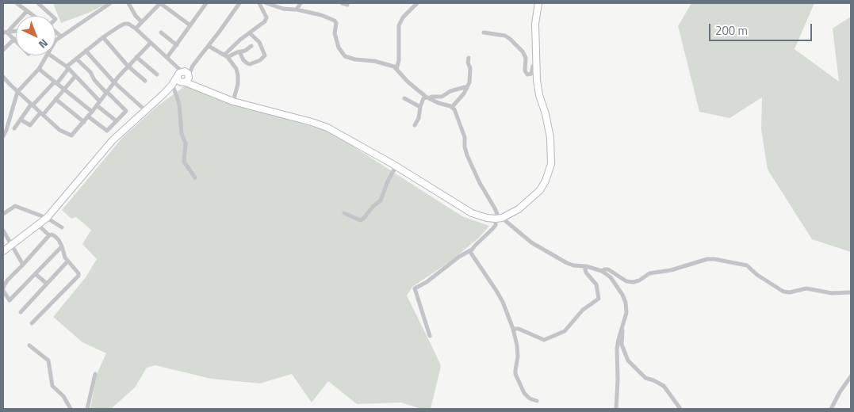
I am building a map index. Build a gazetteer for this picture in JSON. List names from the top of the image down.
{
  "scale_bar": "200 m",
  "north": "bottom right"
}
